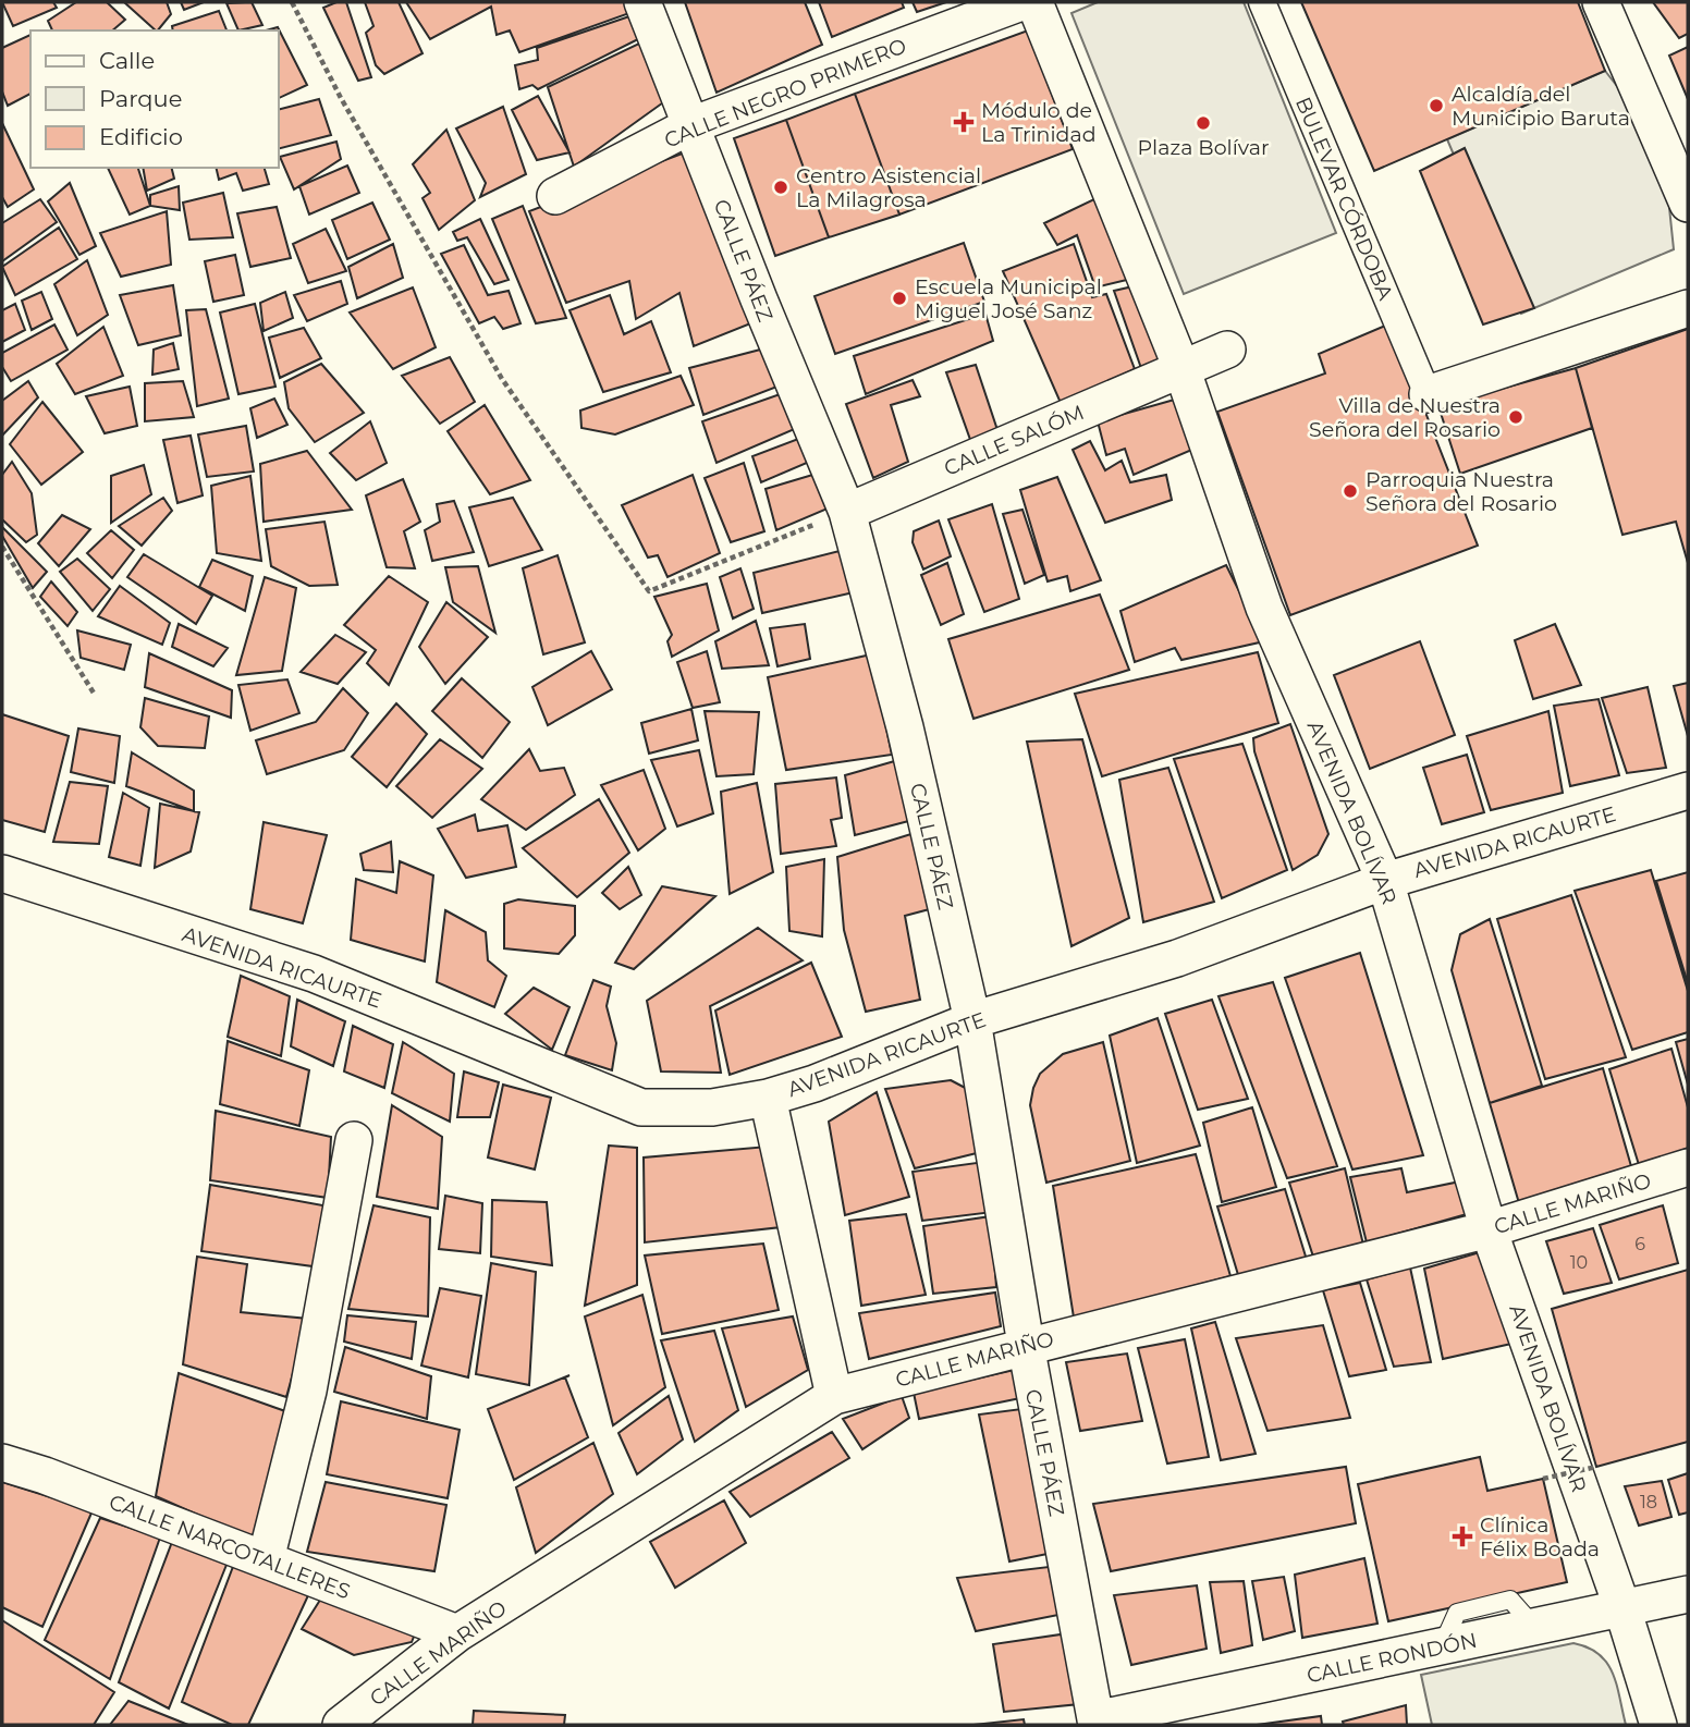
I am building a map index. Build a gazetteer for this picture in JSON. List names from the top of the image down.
{
  "streets": {
    "street": [
      "CALLE NEGRO PRIMERO",
      "BULEVAR CÓRDOBA",
      "CALLE PÁEZ",
      "CALLE SALÓM",
      "AVENIDA BOLÍVAR",
      "AVENIDA RICAURTE",
      "CALLE MARIÑO",
      "CALLE NARCOTALLERES",
      "CALLE RONDÓN"
    ]
  },
  "crossings": [
    ["CALLE NEGRO PRIMERO", "CALLE PÁEZ"],
    ["CALLE PÁEZ", "CALLE SALÓM"],
    ["CALLE PÁEZ", "AVENIDA RICAURTE"],
    ["CALLE PÁEZ", "CALLE MARIÑO"],
    ["CALLE PÁEZ", "CALLE RONDÓN"],
    ["CALLE SALÓM", "AVENIDA BOLÍVAR"],
    ["AVENIDA BOLÍVAR", "AVENIDA RICAURTE"],
    ["AVENIDA BOLÍVAR", "CALLE MARIÑO"],
    ["AVENIDA BOLÍVAR", "CALLE RONDÓN"],
    ["CALLE MARIÑO", "CALLE NARCOTALLERES"]
  ],
  "places": {
    "other": [
      "Alcaldía del Municipio Baruta",
      "Plaza Bolívar",
      "Centro Asistencial La Milagrosa",
      "Escuela Municipal Miguel José Sanz",
      "Villa de Nuestra Señora del Rosario",
      "Parroquia Nuestra Señora del Rosario"
    ],
    "health": ["Módulo de La Trinidad", "Clínica Félix Boada"]
  },
  "house_numbers": ["6", "10", "18"],
  "legend": ["Calle", "Parque", "Edificio"]
}
